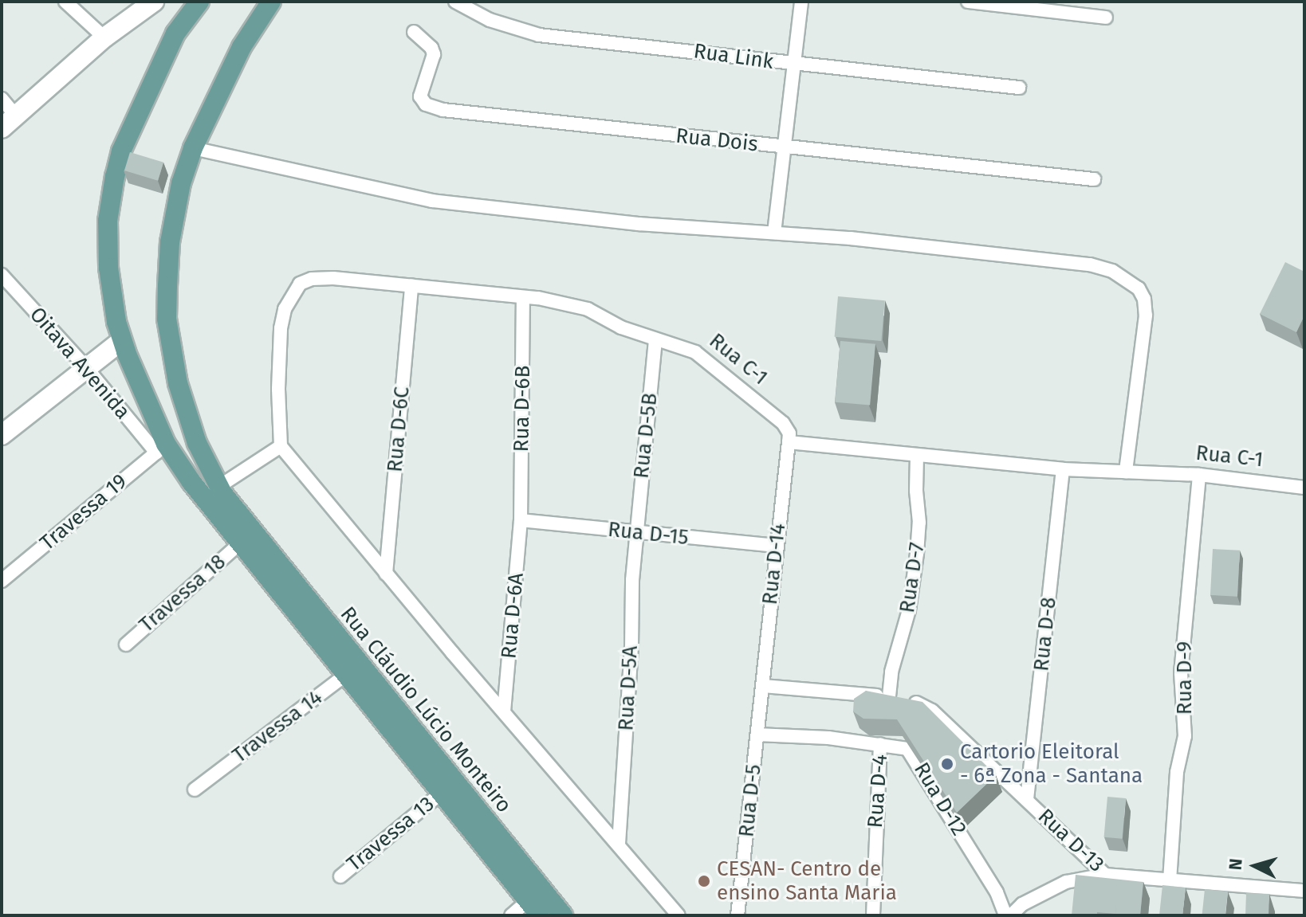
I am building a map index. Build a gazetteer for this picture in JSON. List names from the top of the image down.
{
  "streets": {
    "main road": ["Rua Cláudio Lúcio Monteiro"],
    "street": [
      "Rua Link",
      "Rua Dois",
      "Rua C-1",
      "Oitava Avenida",
      "Rua D-6B",
      "Rua D-6C",
      "Rua D-5B",
      "Travessa 19",
      "Rua D-15",
      "Rua D-14",
      "Rua D-7",
      "Travessa 18",
      "Rua D-6A",
      "Rua D-8",
      "Rua D-9",
      "Rua D-5A",
      "Travessa 14",
      "Rua D-4",
      "Rua D-12",
      "Rua D-5",
      "Travessa 13",
      "Rua D-13"
    ]
  },
  "crossings": [
    ["Rua C-1", "Rua D-6B"],
    ["Rua C-1", "Rua D-6C"],
    ["Rua C-1", "Rua D-5B"],
    ["Rua C-1", "Rua D-14"],
    ["Rua C-1", "Rua D-7"],
    ["Rua C-1", "Rua D-8"],
    ["Rua C-1", "Rua D-9"],
    ["Oitava Avenida", "Travessa 19"],
    ["Rua D-6B", "Rua D-15"],
    ["Rua D-6B", "Rua D-6A"],
    ["Rua D-5B", "Rua D-15"],
    ["Rua D-5B", "Rua D-5A"],
    ["Rua D-15", "Rua D-14"],
    ["Rua D-15", "Rua D-6A"],
    ["Rua D-15", "Rua D-5A"],
    ["Rua D-14", "Rua D-5"],
    ["Rua D-14", "Rua D-13"],
    ["Rua D-7", "Rua D-13"],
    ["Travessa 18", "Rua Cláudio Lúcio Monteiro"],
    ["Rua D-8", "Rua D-13"],
    ["Rua D-9", "Rua D-13"],
    ["Rua Cláudio Lúcio Monteiro", "Travessa 14"],
    ["Rua Cláudio Lúcio Monteiro", "Travessa 13"],
    ["Rua D-4", "Rua D-12"],
    ["Rua D-12", "Rua D-5"],
    ["Rua D-5", "Rua D-13"]
  ],
  "places": ["Cartorio Eleitoral - 6ª Zona - Santana", "CESAN- Centro de ensino Santa Maria"],
  "north": "left"
}
